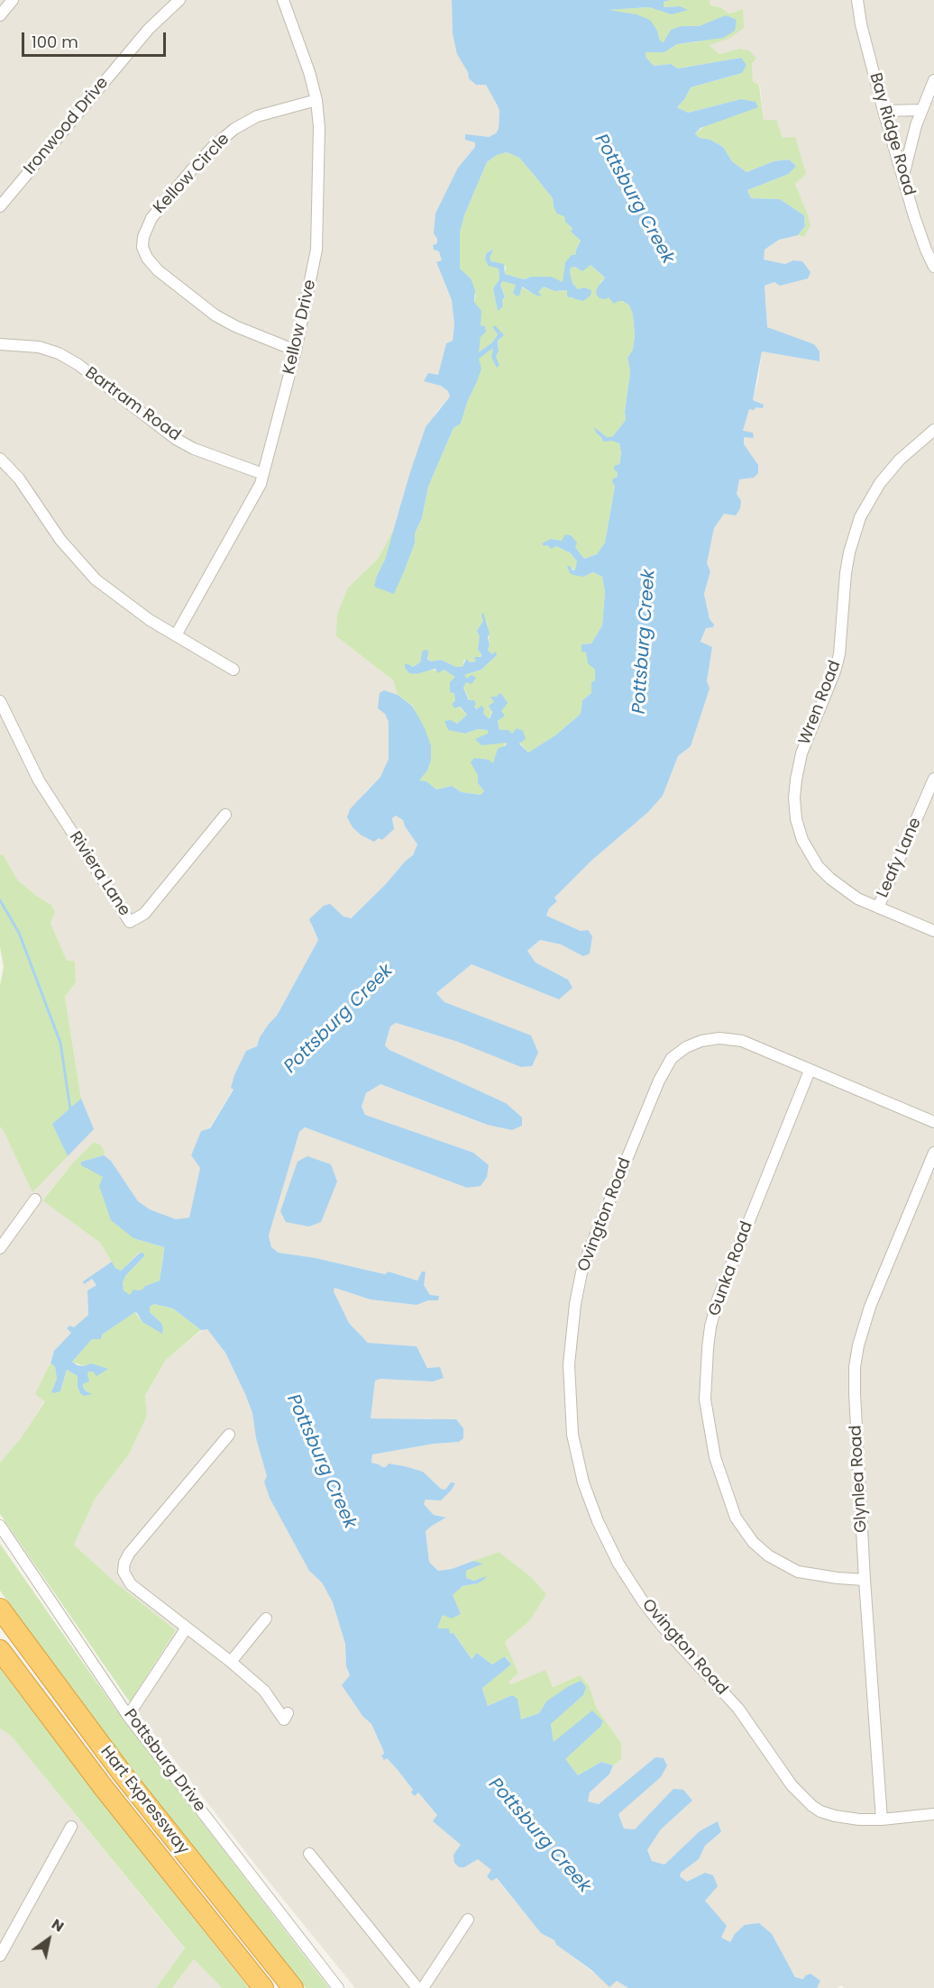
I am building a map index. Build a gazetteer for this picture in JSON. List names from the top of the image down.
{
  "streets": {
    "highway": ["Hart Expressway"],
    "street": [
      "Ironwood Drive",
      "Bay Ridge Road",
      "Kellow Circle",
      "Kellow Drive",
      "Bartram Road",
      "Wren Road",
      "Leafy Lane",
      "Riviera Lane",
      "Ovington Road",
      "Gunka Road",
      "Glynlea Road",
      "Pottsburg Drive"
    ]
  },
  "crossings": [
    ["Kellow Circle", "Kellow Drive"],
    ["Kellow Drive", "Bartram Road"],
    ["Wren Road", "Leafy Lane"],
    ["Ovington Road", "Gunka Road"],
    ["Ovington Road", "Glynlea Road"],
    ["Gunka Road", "Glynlea Road"]
  ],
  "water": ["Pottsburg Creek"],
  "scale_bar": "100 m",
  "north": "top right"
}
